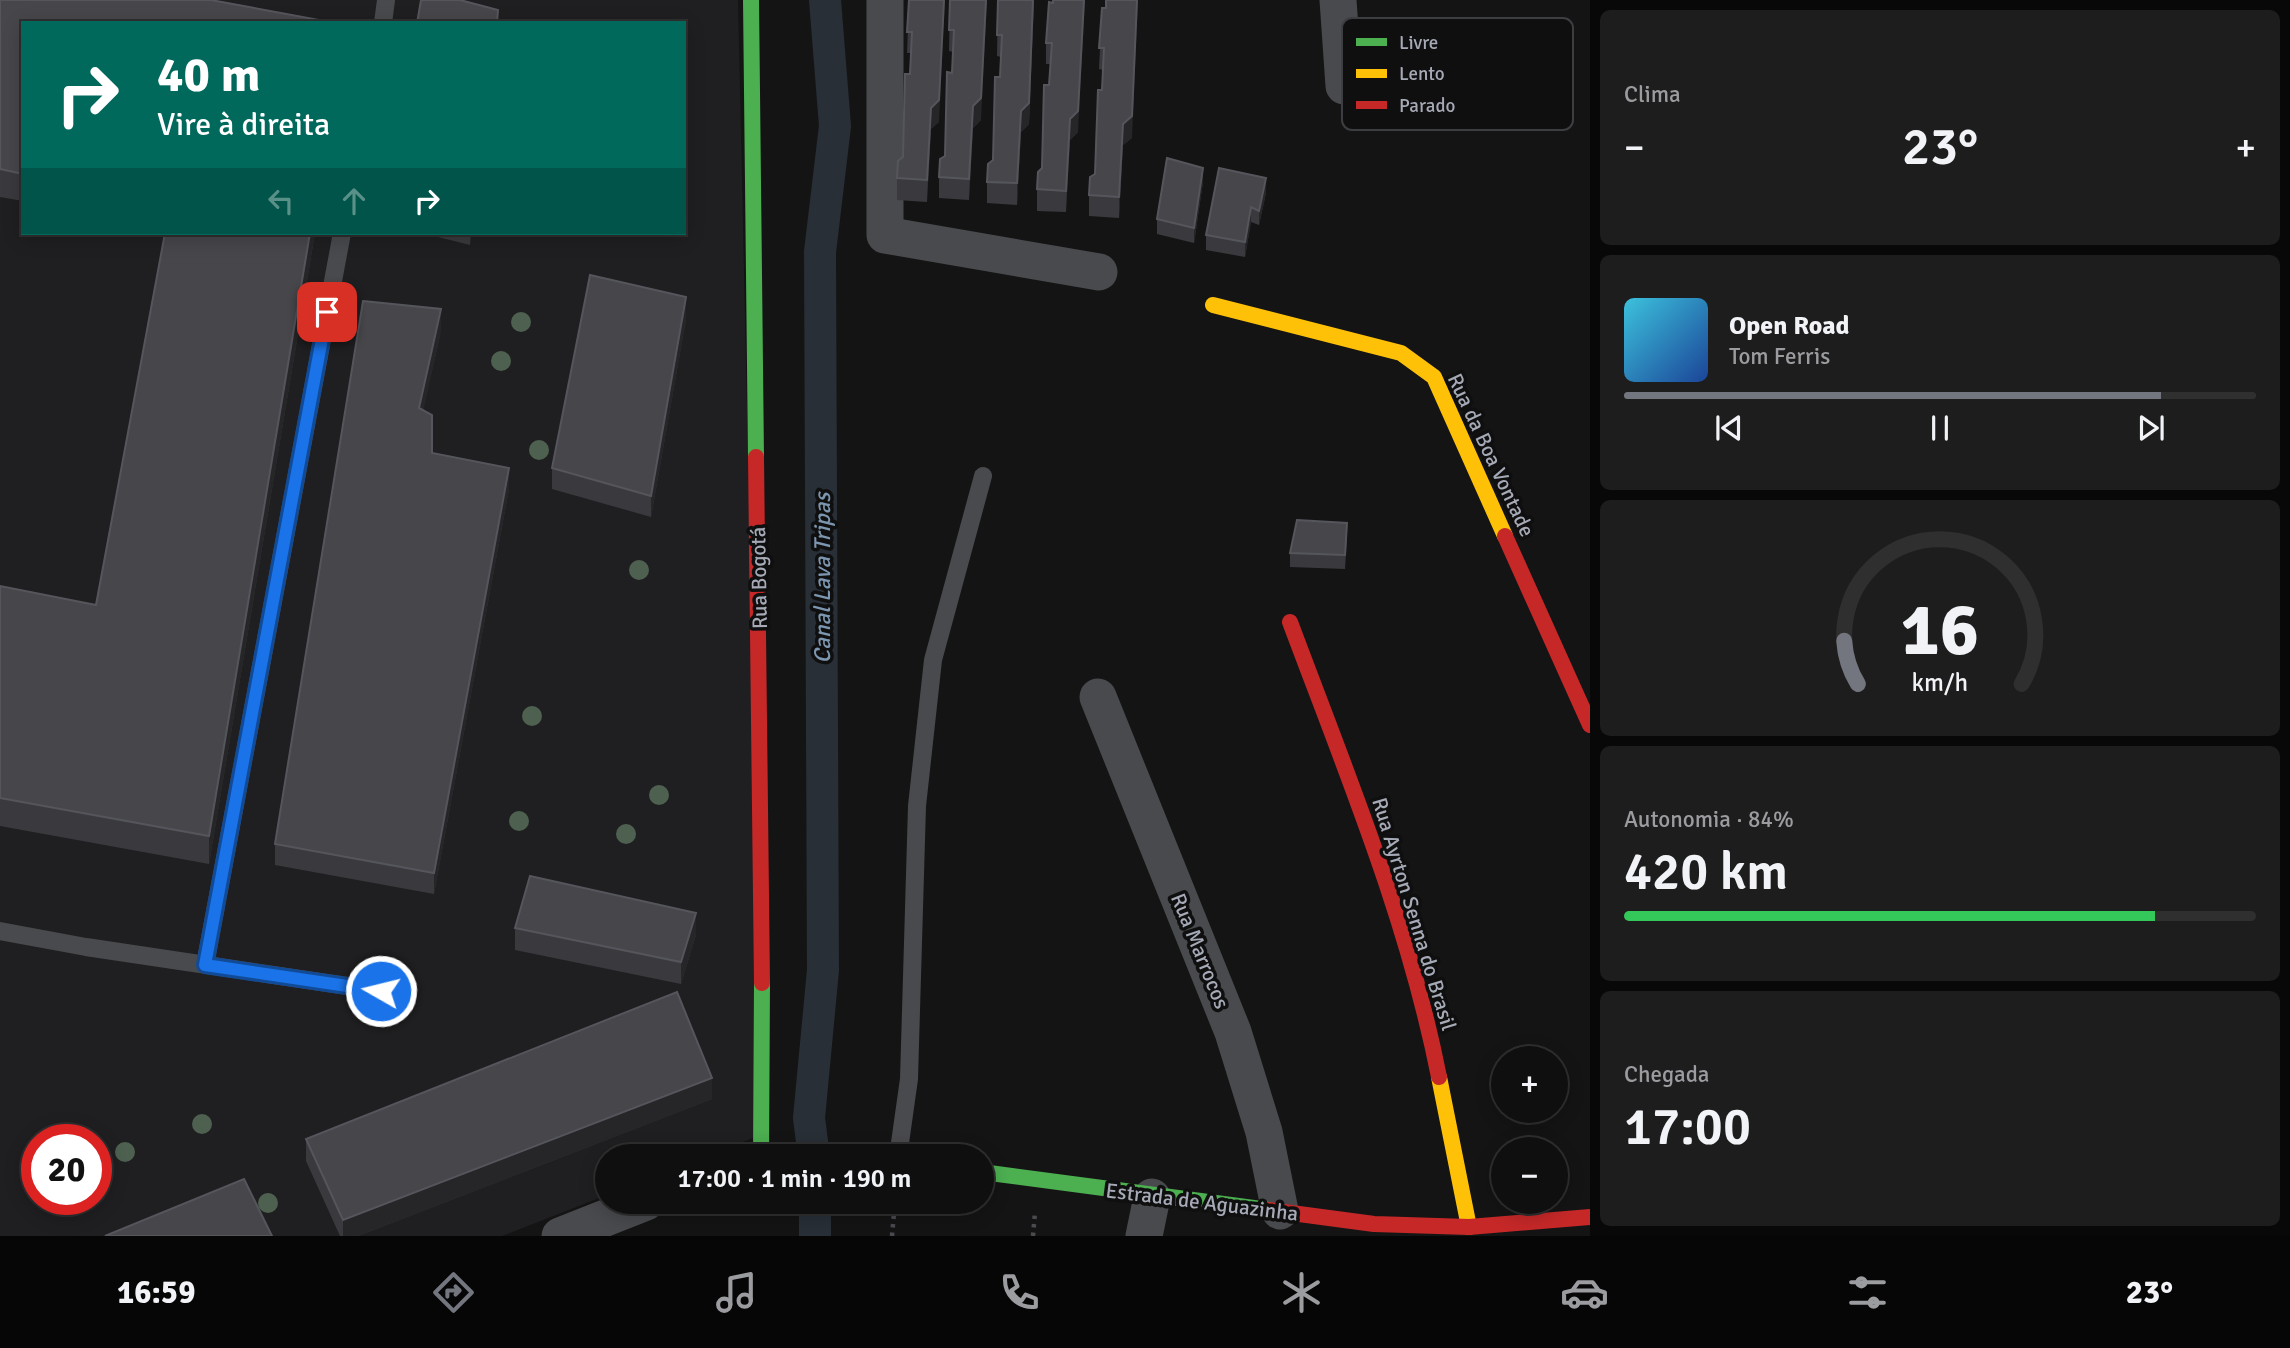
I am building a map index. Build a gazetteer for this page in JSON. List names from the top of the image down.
{
  "streets": {
    "street": [
      "Rua da Boa Vontade",
      "Rua Bogotá",
      "Rua Ayrton Senna do Brasil",
      "Rua Marrocos",
      "Estrada de Aguazinha"
    ]
  },
  "crossings": [
    ["Rua Ayrton Senna do Brasil", "Estrada de Aguazinha"],
    ["Rua Marrocos", "Estrada de Aguazinha"]
  ],
  "water": ["Canal Lava Tripas"],
  "legend": ["Livre", "Lento", "Parado"],
  "page": {
    "tile": [
      "Clima",
      ["Autonomia · 84%", "420 km"],
      ["Chegada", "17:00"]
    ],
    "turn": ["40 m", "Vire à direita"],
    "heat": ["−", "23°", "+"],
    "song": ["Open Road", "Tom Ferris"],
    "map_buttons": ["+", "−"],
    "limit": "20",
    "trip": "17:00 · 1 min · 190 m",
    "tabs": ["16:59", "23°"],
    "gauge": ["16", "km/h"]
  }
}
